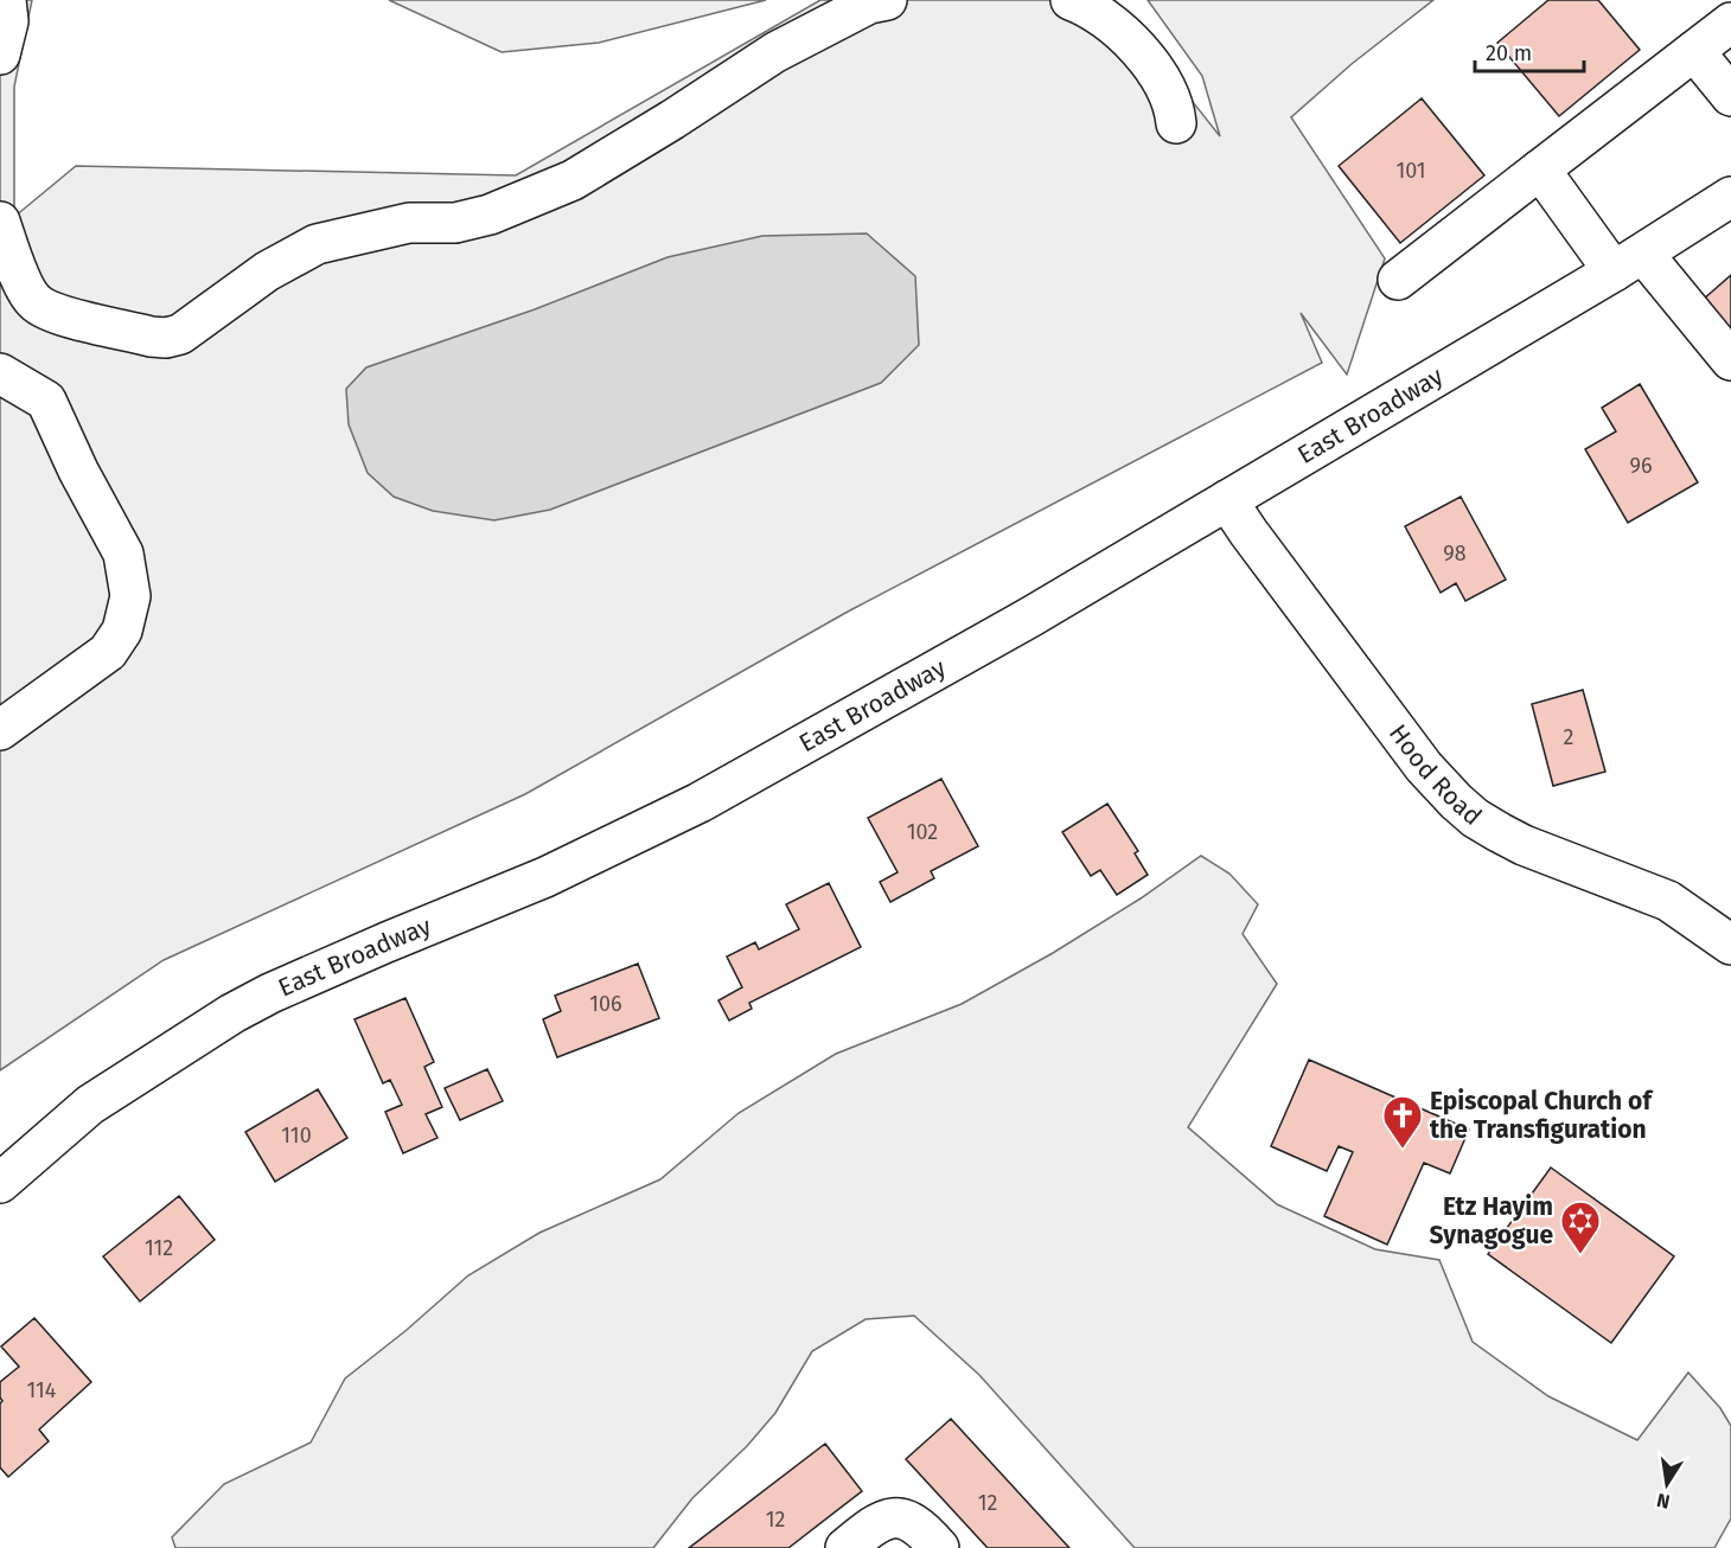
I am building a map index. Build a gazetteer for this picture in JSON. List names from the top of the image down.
{
  "streets": {
    "main road": ["East Broadway", "Hood Road"]
  },
  "crossings": [
    ["East Broadway", "Hood Road"]
  ],
  "places": {
    "church": ["Episcopal Church of the Transfiguration"],
    "synagogue": ["Etz Hayim Synagogue"]
  },
  "house_numbers": [
    "101",
    "96",
    "98",
    "2",
    "102",
    "106",
    "110",
    "112",
    "114",
    "12",
    "12"
  ],
  "scale_bar": "20 m",
  "north": "bottom"
}
